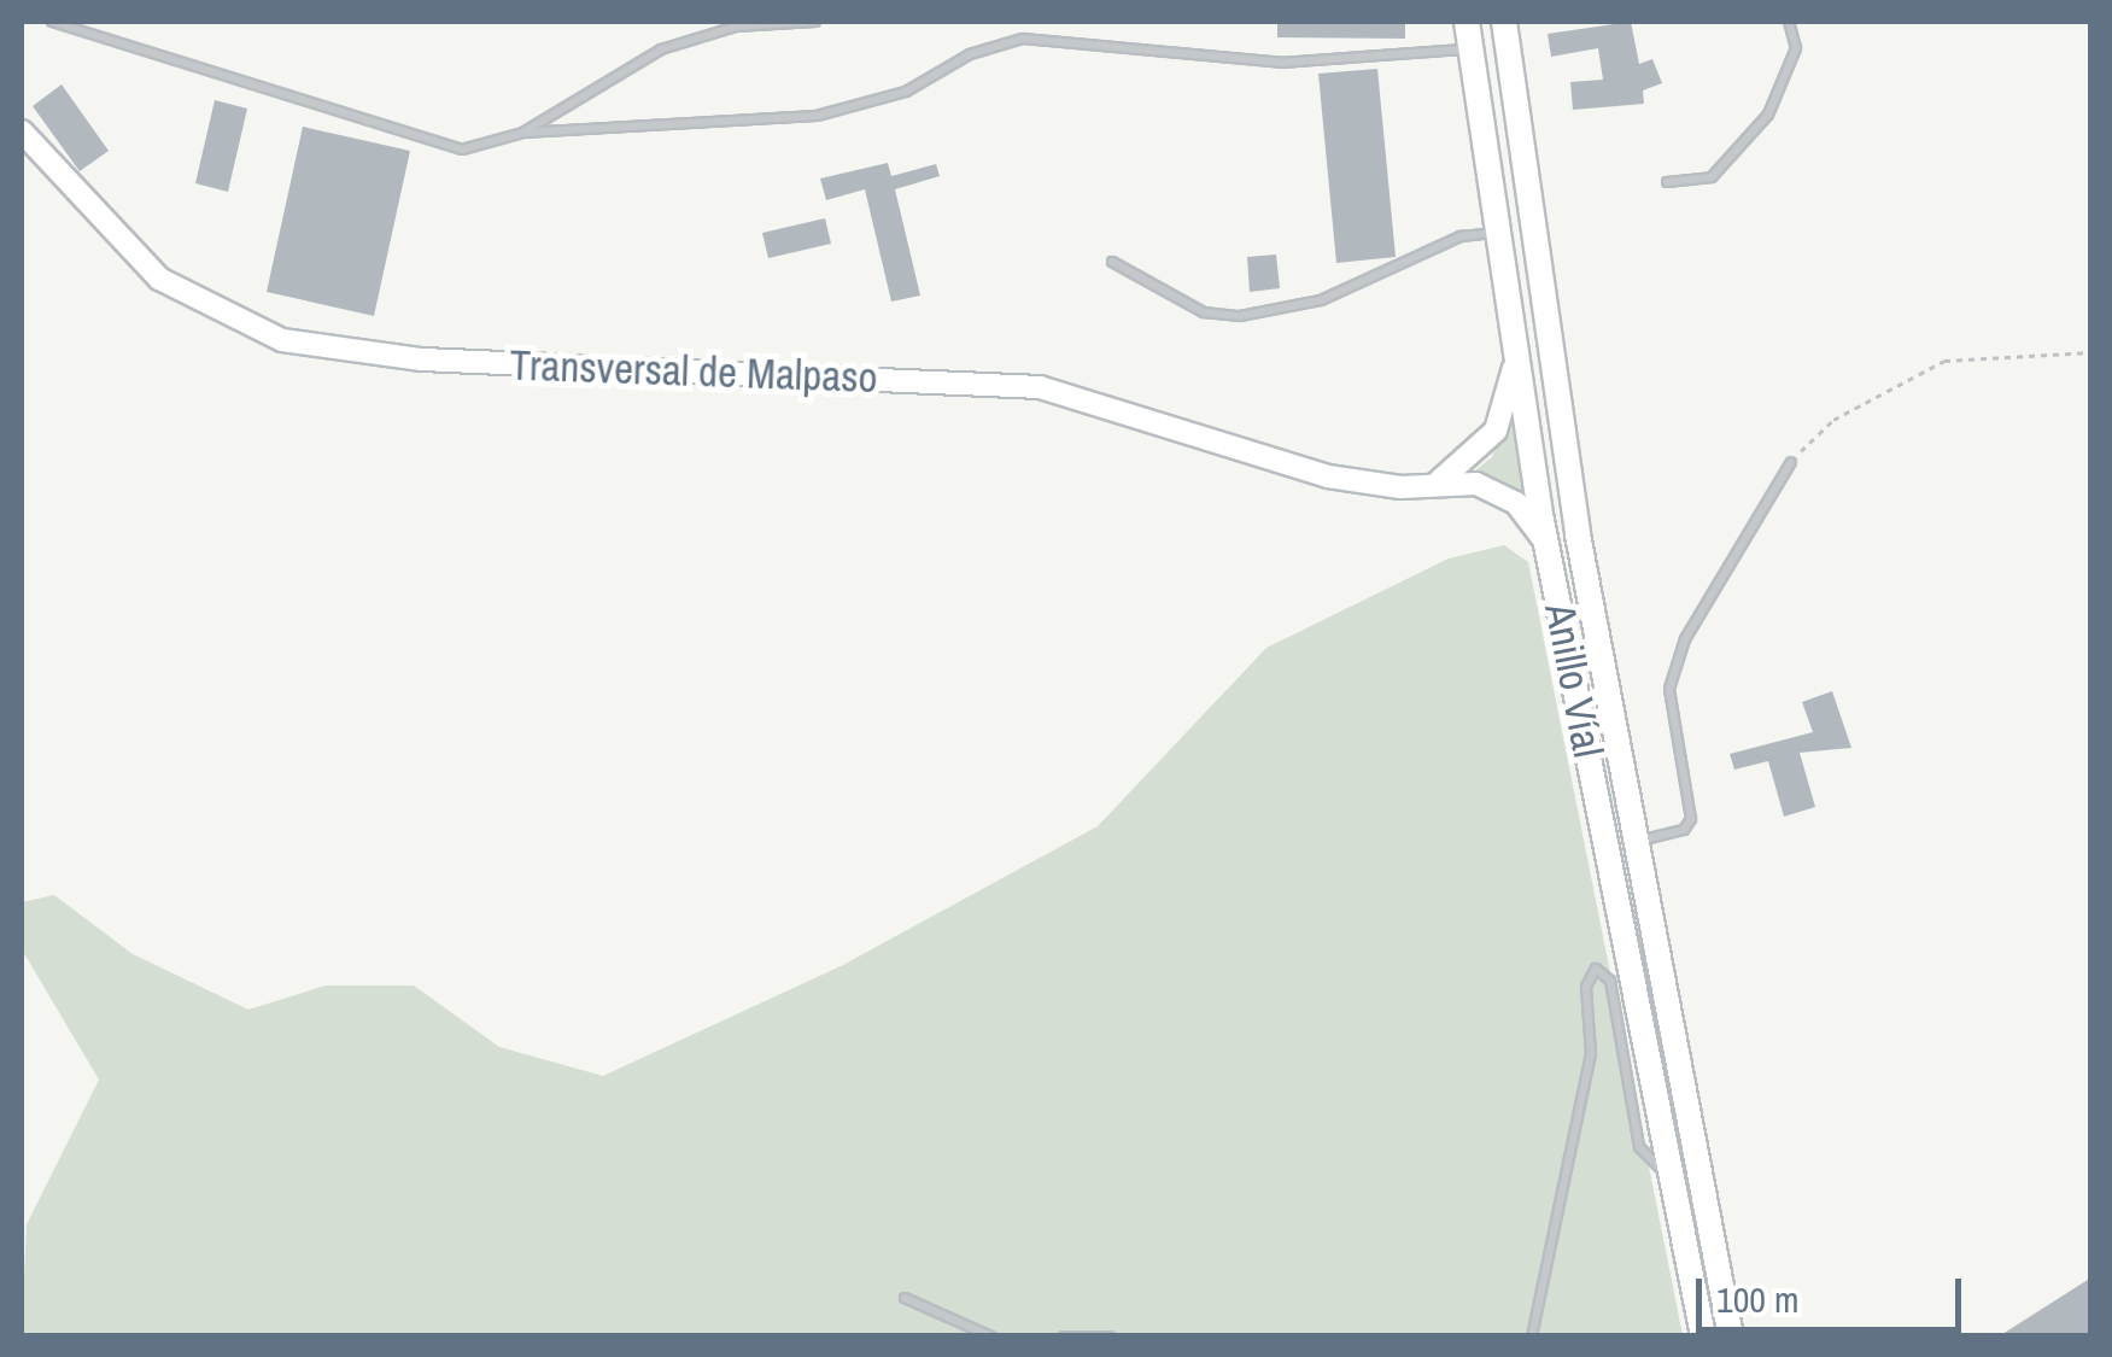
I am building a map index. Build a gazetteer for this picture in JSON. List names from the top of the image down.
{
  "streets": {
    "highway": ["Anillo Víal"],
    "main road": ["Transversal de Malpaso"]
  },
  "crossings": [
    ["Transversal de Malpaso", "Anillo Víal"]
  ],
  "scale_bar": "100 m"
}
